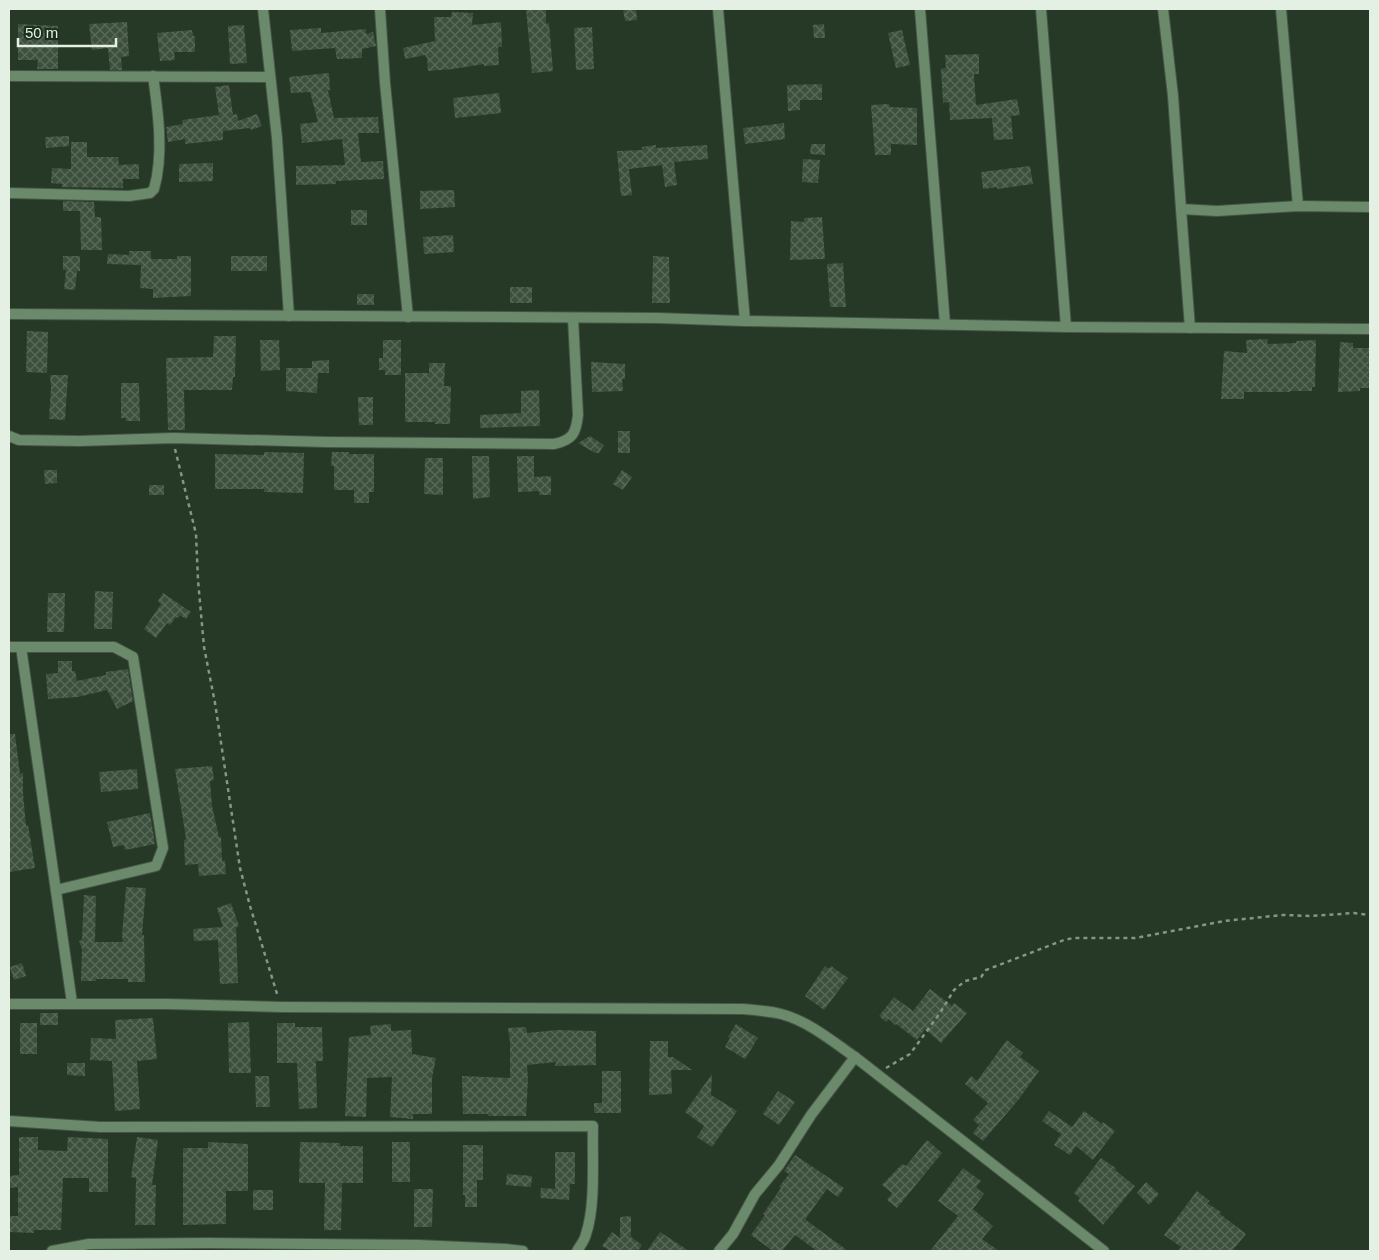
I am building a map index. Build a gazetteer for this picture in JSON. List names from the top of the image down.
{
  "scale_bar": "50 m"
}
